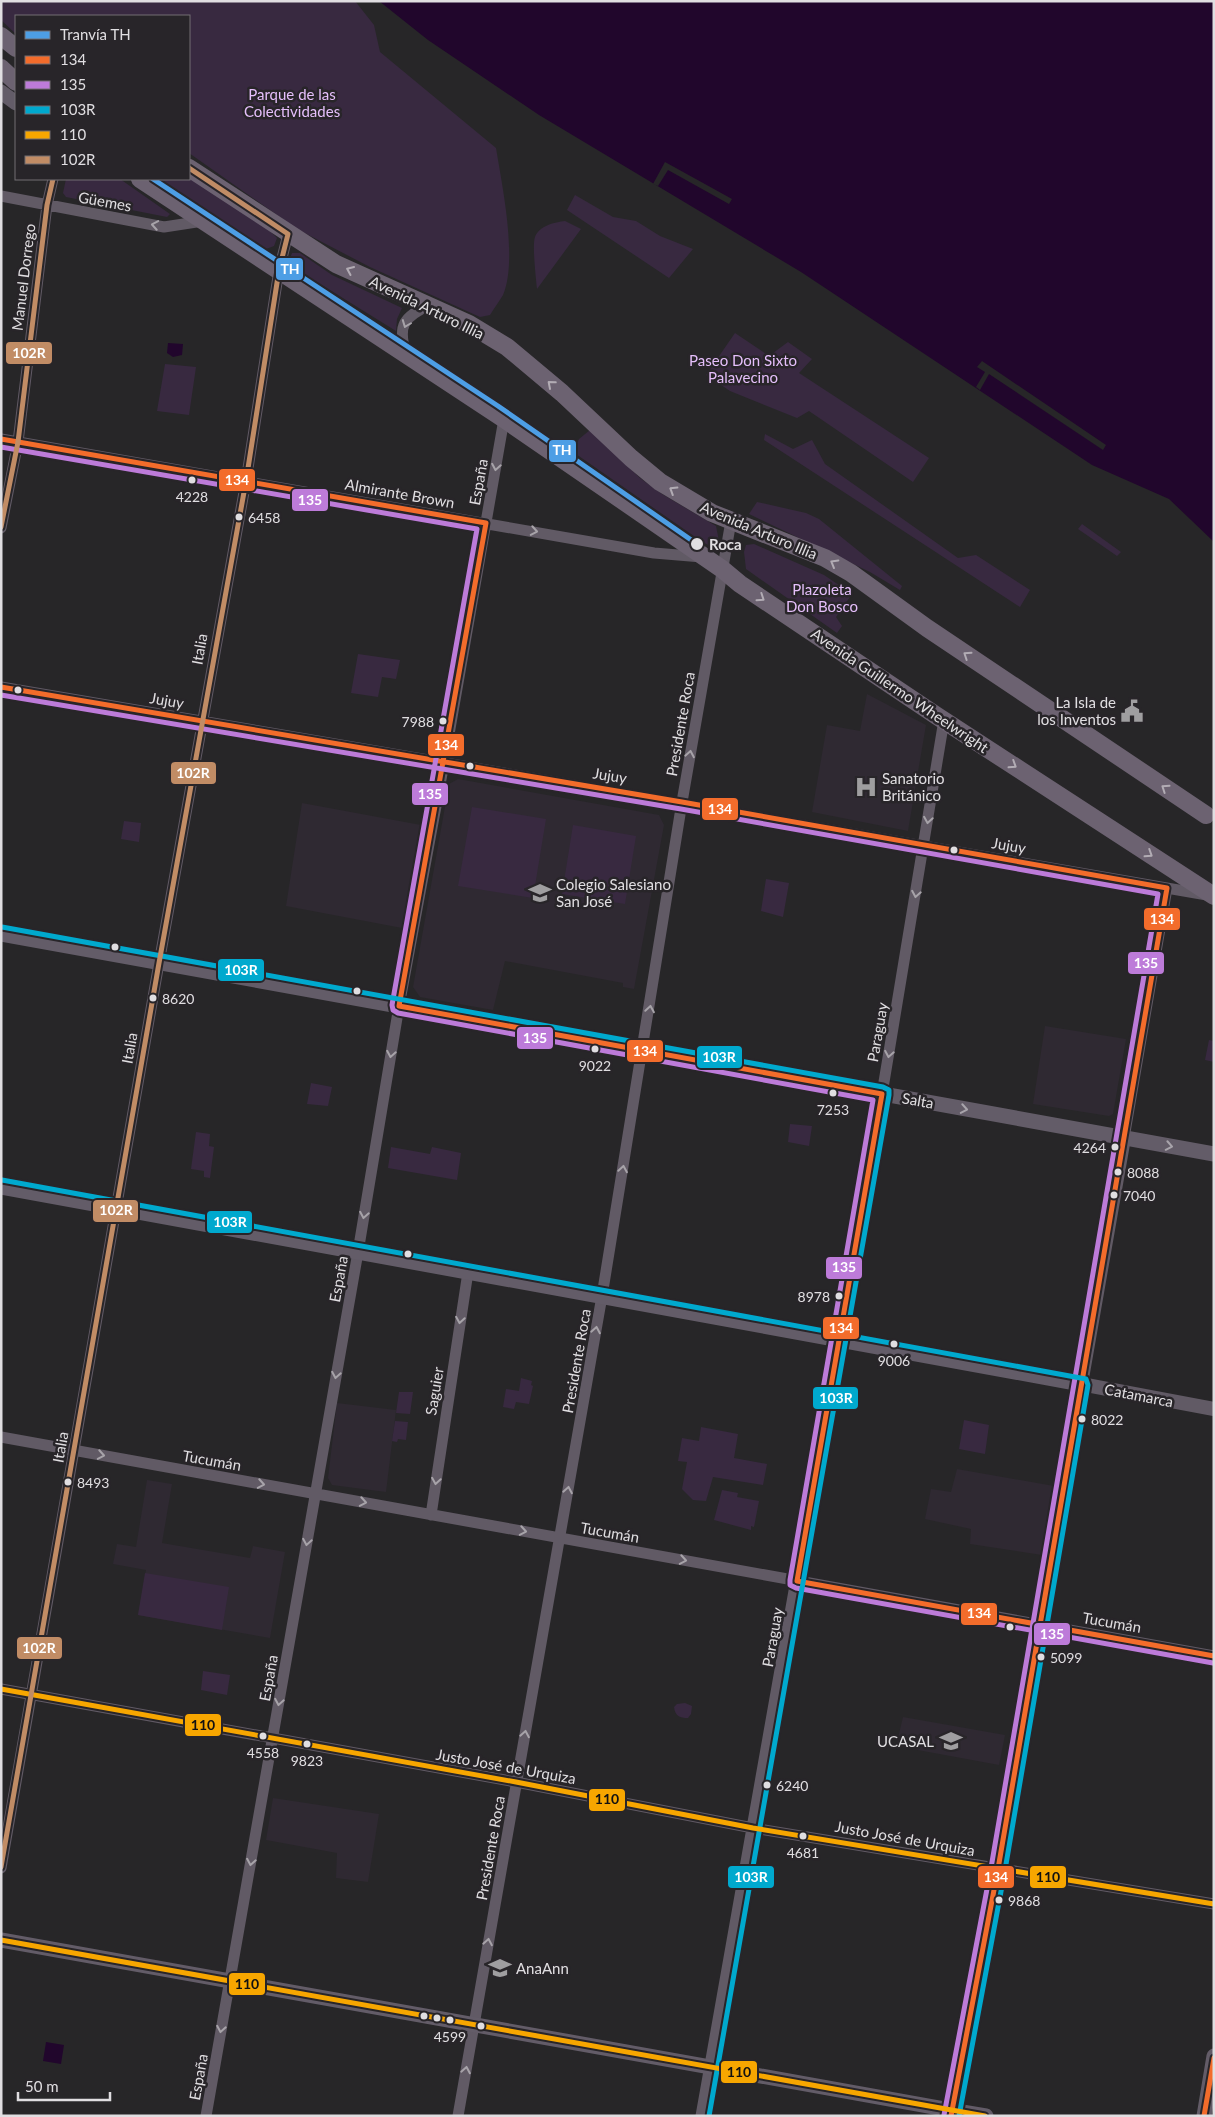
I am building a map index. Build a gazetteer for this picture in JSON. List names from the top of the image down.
{
  "streets": {
    "main road": [
      "Avenida Arturo Illia",
      "Avenida Guillermo Wheelwright",
      "Salta",
      "Catamarca"
    ],
    "street": [
      "Güemes",
      "Manuel Dorrego",
      "España",
      "Almirante Brown",
      "Italia",
      "Jujuy",
      "Presidente Roca",
      "Paraguay",
      "Saguier",
      "Tucumán",
      "Justo José de Urquiza"
    ]
  },
  "crossings": [
    ["Güemes", "Manuel Dorrego"],
    ["Güemes", "Avenida Guillermo Wheelwright"],
    ["Manuel Dorrego", "Almirante Brown"],
    ["Avenida Arturo Illia", "Italia"],
    ["Avenida Arturo Illia", "Presidente Roca"],
    ["España", "Almirante Brown"],
    ["España", "Avenida Guillermo Wheelwright"],
    ["España", "Jujuy"],
    ["España", "Salta"],
    ["España", "Catamarca"],
    ["España", "Tucumán"],
    ["España", "Justo José de Urquiza"],
    ["Almirante Brown", "Italia"],
    ["Almirante Brown", "Avenida Guillermo Wheelwright"],
    ["Italia", "Avenida Guillermo Wheelwright"],
    ["Italia", "Jujuy"],
    ["Italia", "Salta"],
    ["Italia", "Catamarca"],
    ["Italia", "Tucumán"],
    ["Italia", "Justo José de Urquiza"],
    ["Avenida Guillermo Wheelwright", "Jujuy"],
    ["Avenida Guillermo Wheelwright", "Presidente Roca"],
    ["Avenida Guillermo Wheelwright", "Paraguay"],
    ["Jujuy", "Presidente Roca"],
    ["Jujuy", "Paraguay"],
    ["Presidente Roca", "Salta"],
    ["Presidente Roca", "Catamarca"],
    ["Presidente Roca", "Tucumán"],
    ["Presidente Roca", "Justo José de Urquiza"],
    ["Paraguay", "Salta"],
    ["Paraguay", "Catamarca"],
    ["Paraguay", "Tucumán"],
    ["Paraguay", "Justo José de Urquiza"],
    ["Saguier", "Catamarca"],
    ["Saguier", "Tucumán"]
  ],
  "one_way": [
    "Güemes",
    "Avenida Arturo Illia",
    "España",
    "Avenida Guillermo Wheelwright",
    "Presidente Roca",
    "Saguier",
    "Tucumán"
  ],
  "parks": ["Parque de las Colectividades", "Paseo Don Sixto Palavecino", "Plazoleta Don Bosco"],
  "places": {
    "other": [
      "4228",
      "6458",
      "Roca",
      "7988",
      "8620",
      "9022",
      "7253",
      "4264",
      "8088",
      "7040",
      "8978",
      "9006",
      "8022",
      "8493",
      "5099",
      "4558",
      "9823",
      "6240",
      "4681",
      "9868",
      "4599"
    ],
    "public building": ["La Isla de los Inventos"],
    "hospital": ["Sanatorio Británico"],
    "school or university": ["Colegio Salesiano San José", "UCASAL", "AnaAnn"]
  },
  "lines": [
    "transit line 102R",
    "tram line TH",
    "transit line 134",
    "transit line 135",
    "transit line 103R",
    "transit line 110"
  ],
  "legend": [
    "Tranvía TH",
    "134",
    "135",
    "103R",
    "110",
    "102R"
  ],
  "scale_bar": "50 m"
}
